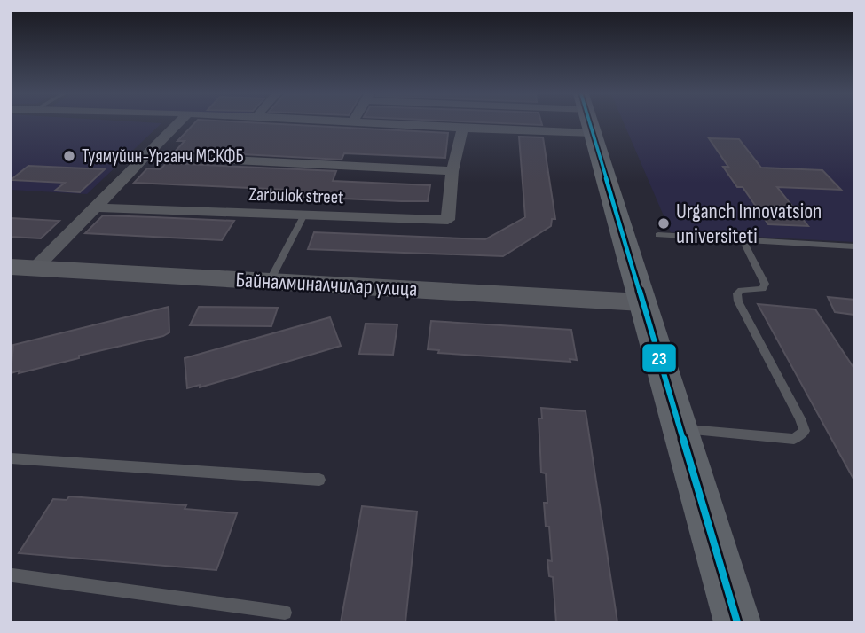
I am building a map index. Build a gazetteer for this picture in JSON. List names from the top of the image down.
{
  "streets": {
    "street": ["Zarbulok street", "Байналминалчилар улица"]
  },
  "places": ["Туямуйин-Урганч МСКФБ", "Urganch Innovatsion universiteti"],
  "lines": ["transit line 23"]
}
